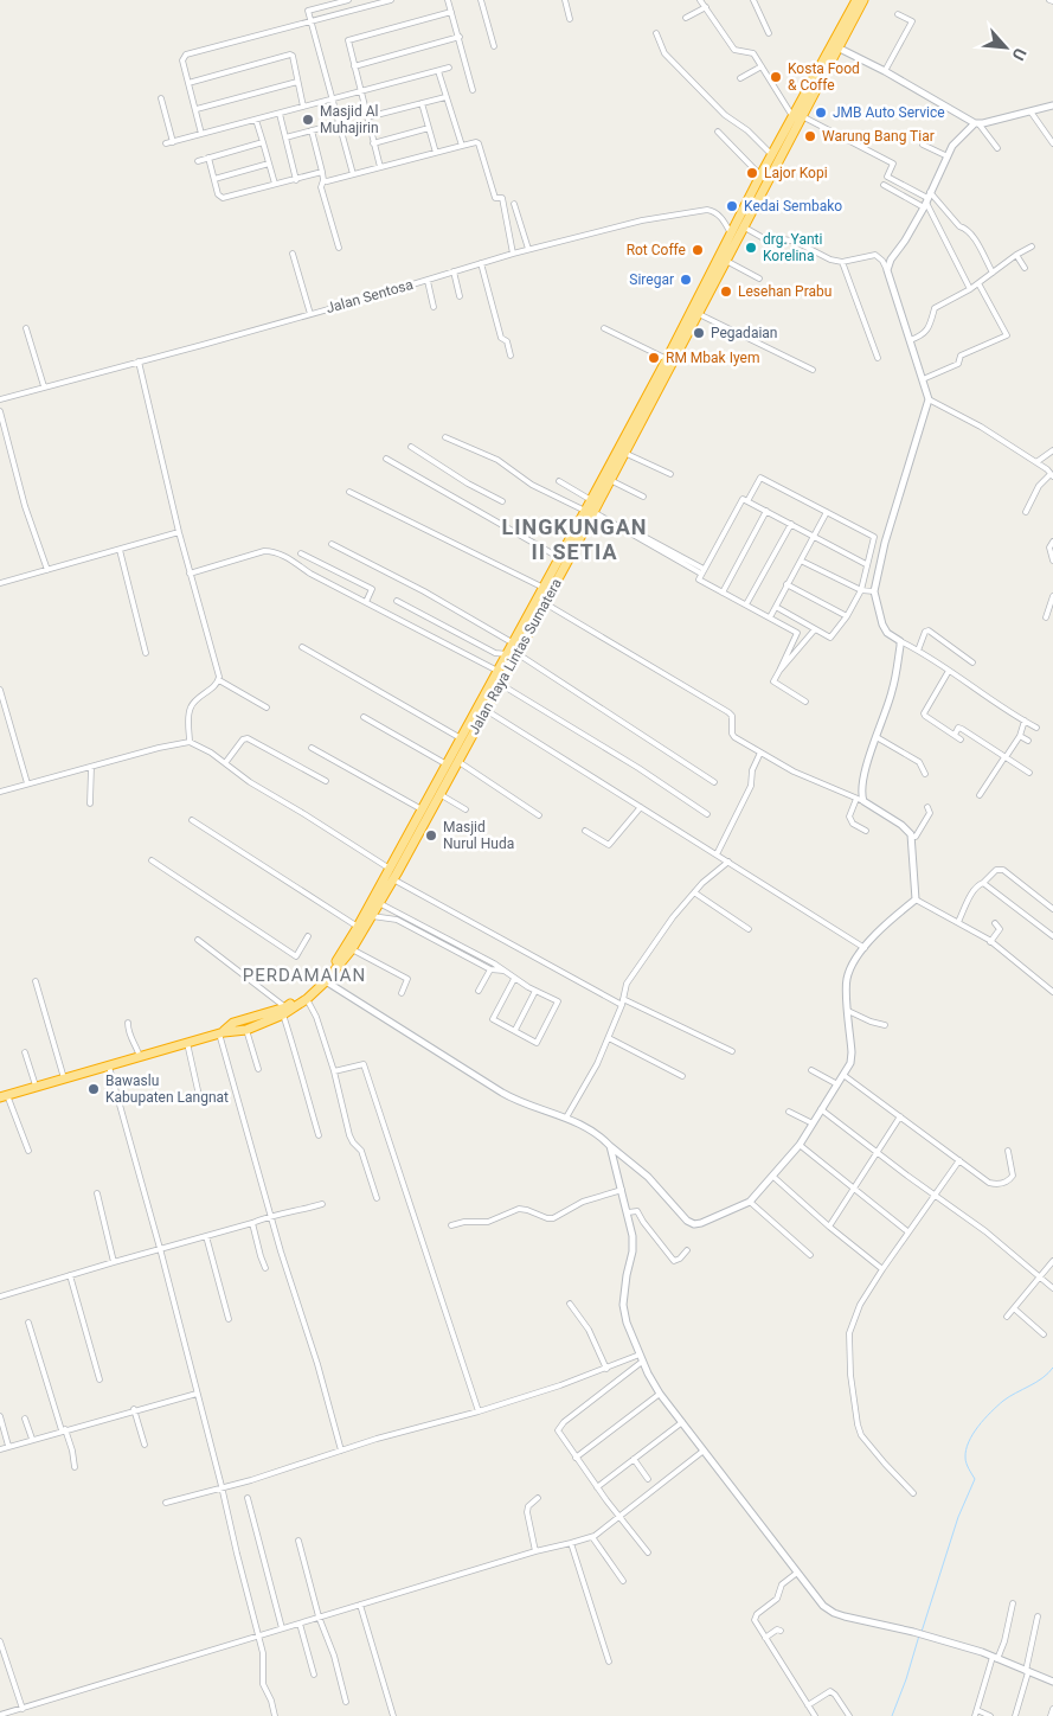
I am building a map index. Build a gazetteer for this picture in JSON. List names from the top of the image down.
{
  "streets": {
    "highway": ["Jalan Raya Lintas Sumatera"],
    "street": ["Jalan Sentosa"]
  },
  "crossings": [
    ["Jalan Sentosa", "Jalan Raya Lintas Sumatera"]
  ],
  "districts": ["LINGKUNGAN II SETIA", "PERDAMAIAN"],
  "places": [
    "Kosta Food & Coffe",
    "JMB Auto Service",
    "Masjid Al Muhajirin",
    "Warung Bang Tiar",
    "Lajor Kopi",
    "Kedai Sembako",
    "drg. Yanti Korelina",
    "Rot Coffe",
    "Siregar",
    "Lesehan Prabu",
    "Pegadaian",
    "RM Mbak Iyem",
    "Masjid Nurul Huda",
    "Bawaslu Kabupaten Langnat"
  ],
  "north": "bottom right"
}
